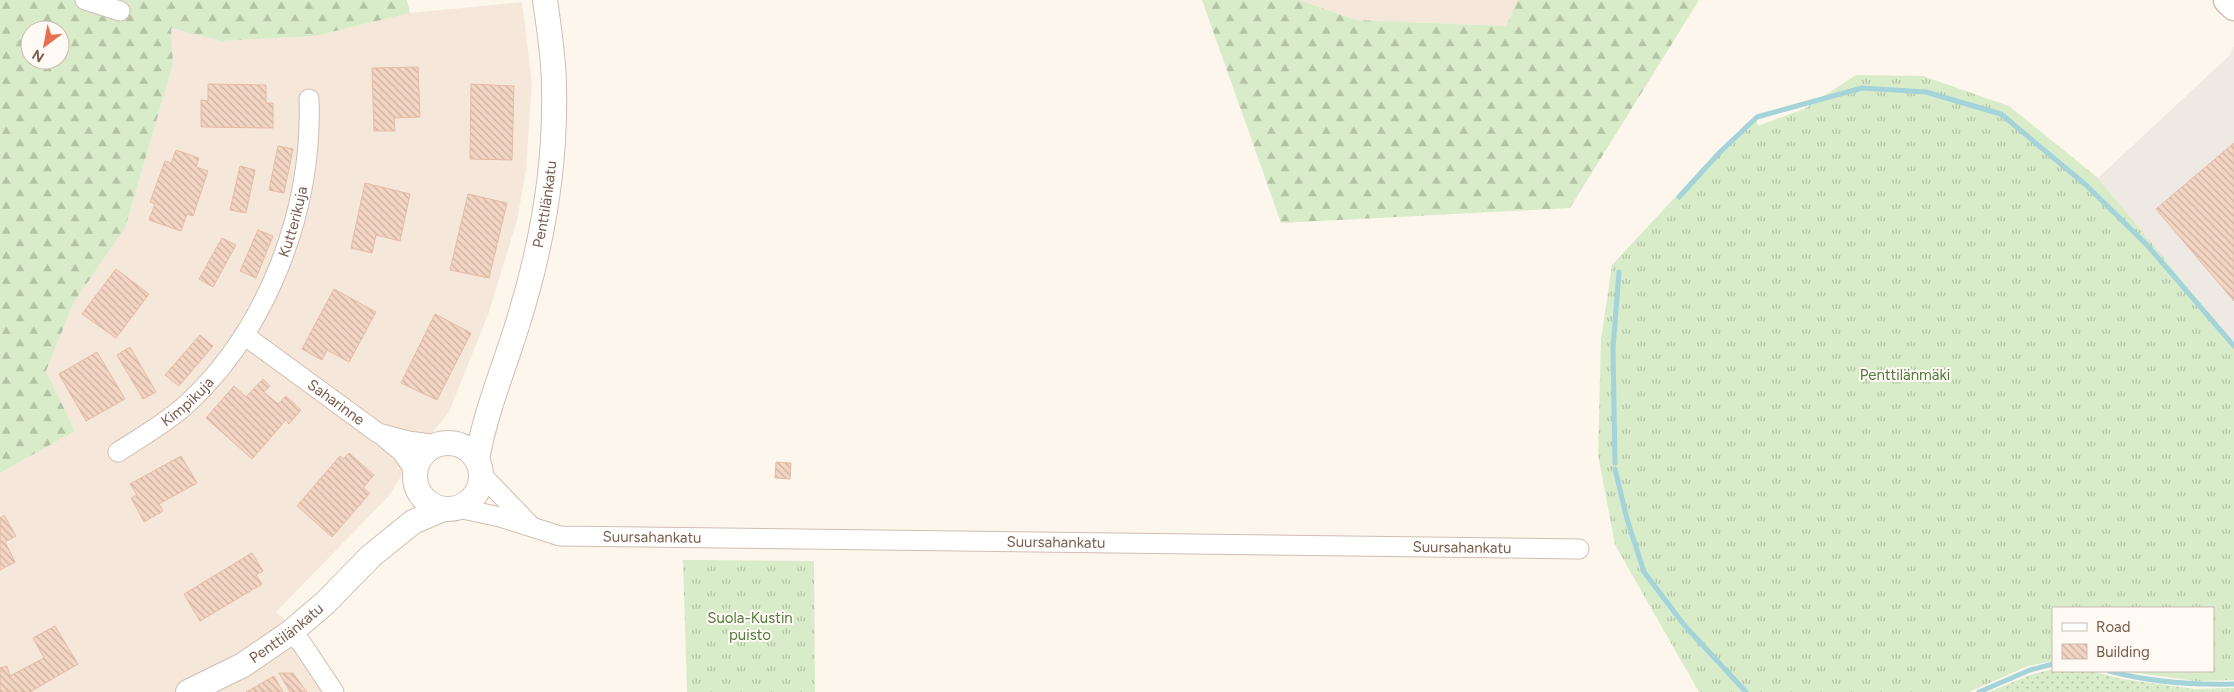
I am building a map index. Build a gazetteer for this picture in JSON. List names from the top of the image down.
{
  "streets": {
    "street": [
      "Penttilänkatu",
      "Kutterikuja",
      "Kimpikuja",
      "Saharinne",
      "Suursahankatu"
    ]
  },
  "crossings": [
    ["Penttilänkatu", "Saharinne"],
    ["Penttilänkatu", "Suursahankatu"],
    ["Kutterikuja", "Kimpikuja"],
    ["Kutterikuja", "Saharinne"],
    ["Kimpikuja", "Saharinne"],
    ["Saharinne", "Suursahankatu"]
  ],
  "parks": ["Penttilänmäki", "Suola-Kustin puisto"],
  "legend": ["Road", "Building"],
  "north": "bottom left"
}
